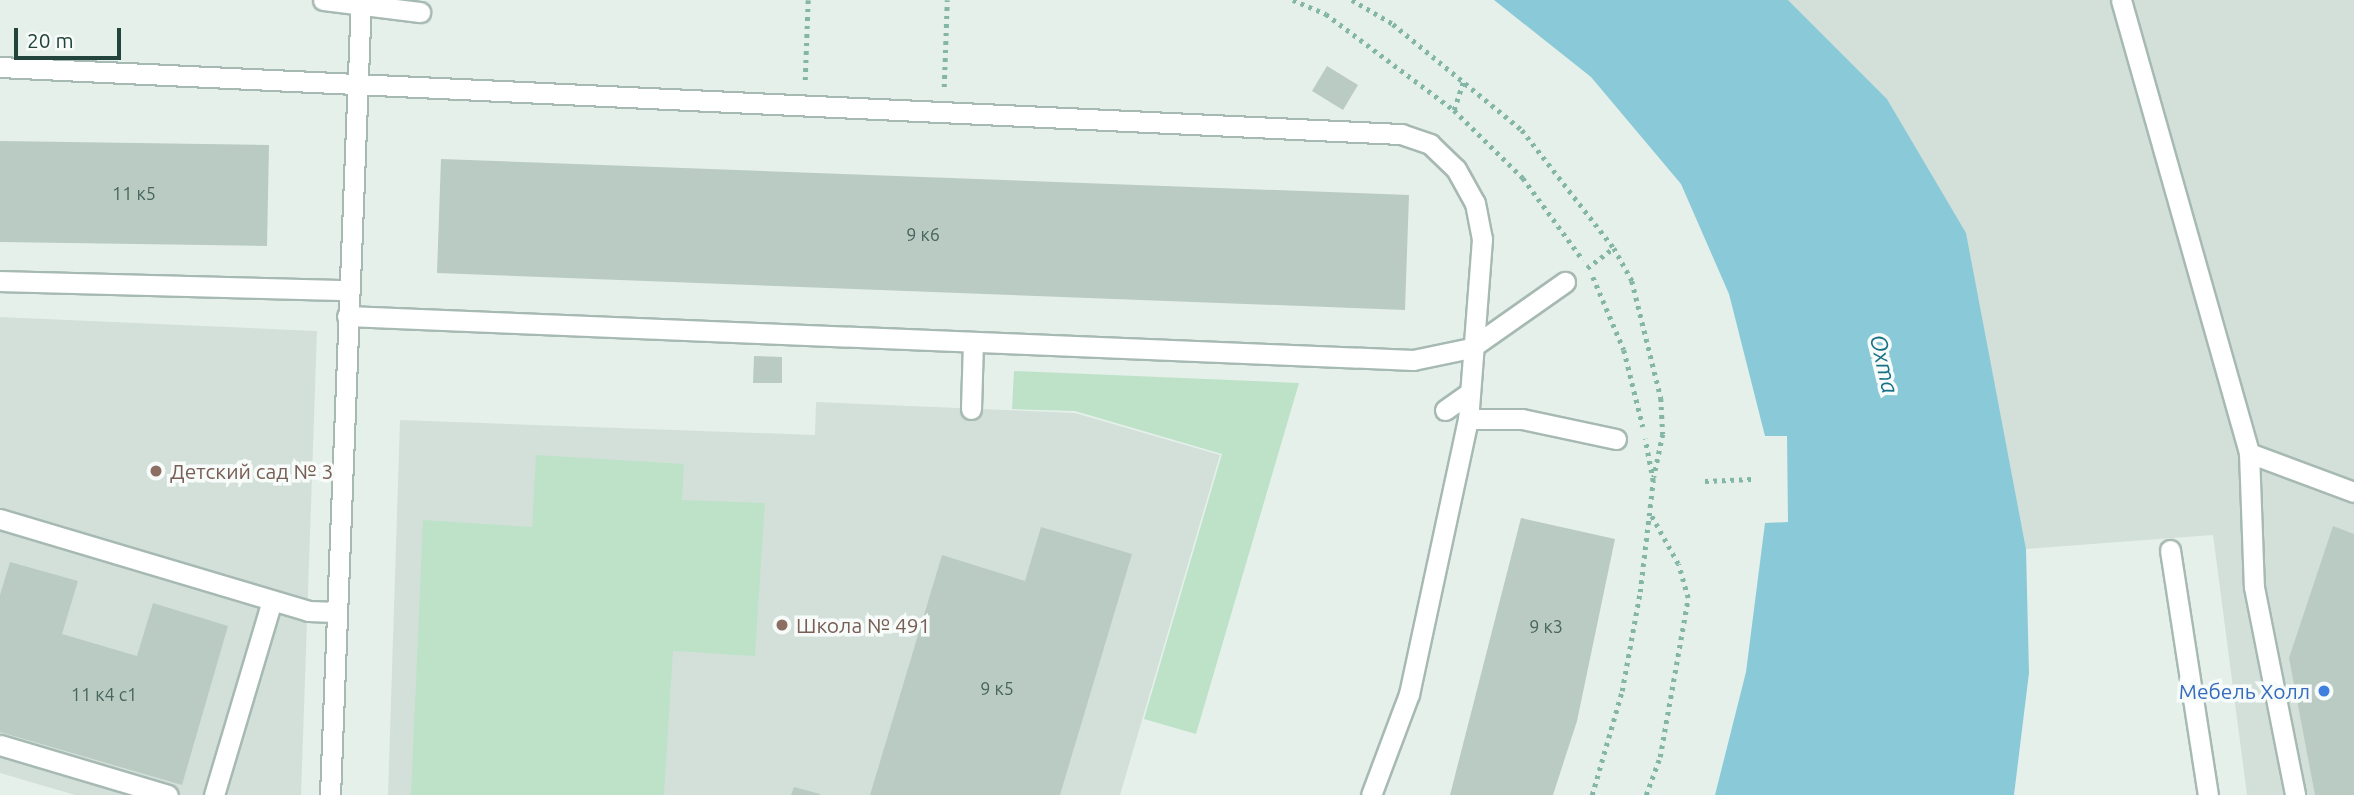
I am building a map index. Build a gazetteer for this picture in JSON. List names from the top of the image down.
{
  "water": ["Охта"],
  "places": ["Детский сад № 3", "Школа № 491", "Мебель Холл"],
  "house_numbers": [
    "11 к5",
    "9 к6",
    "9 к3",
    "9 к5",
    "11 к4 с1"
  ],
  "scale_bar": "20 m"
}
